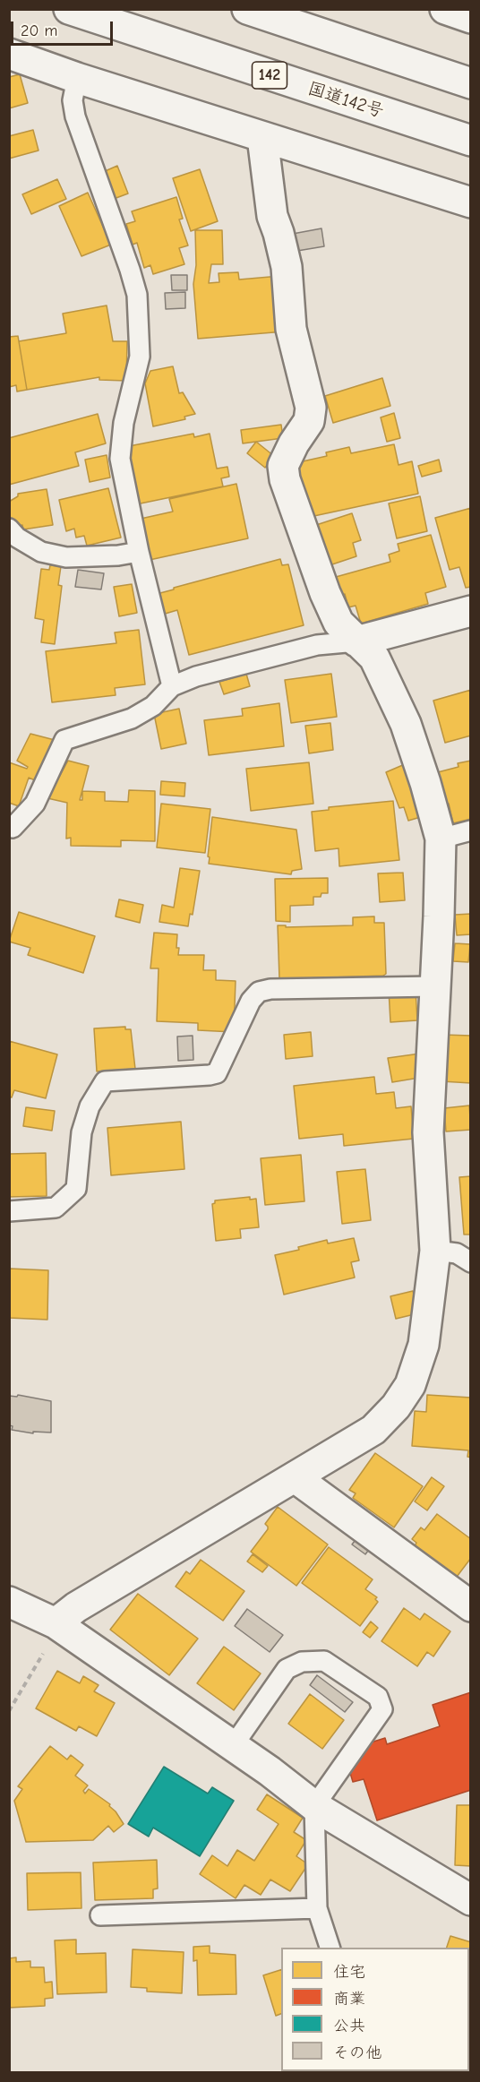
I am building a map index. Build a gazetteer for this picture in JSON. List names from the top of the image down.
{
  "streets": {
    "main road": ["142", "国道142号"]
  },
  "legend": [
    "住宅",
    "商業",
    "公共",
    "その他"
  ],
  "scale_bar": "20 m"
}
